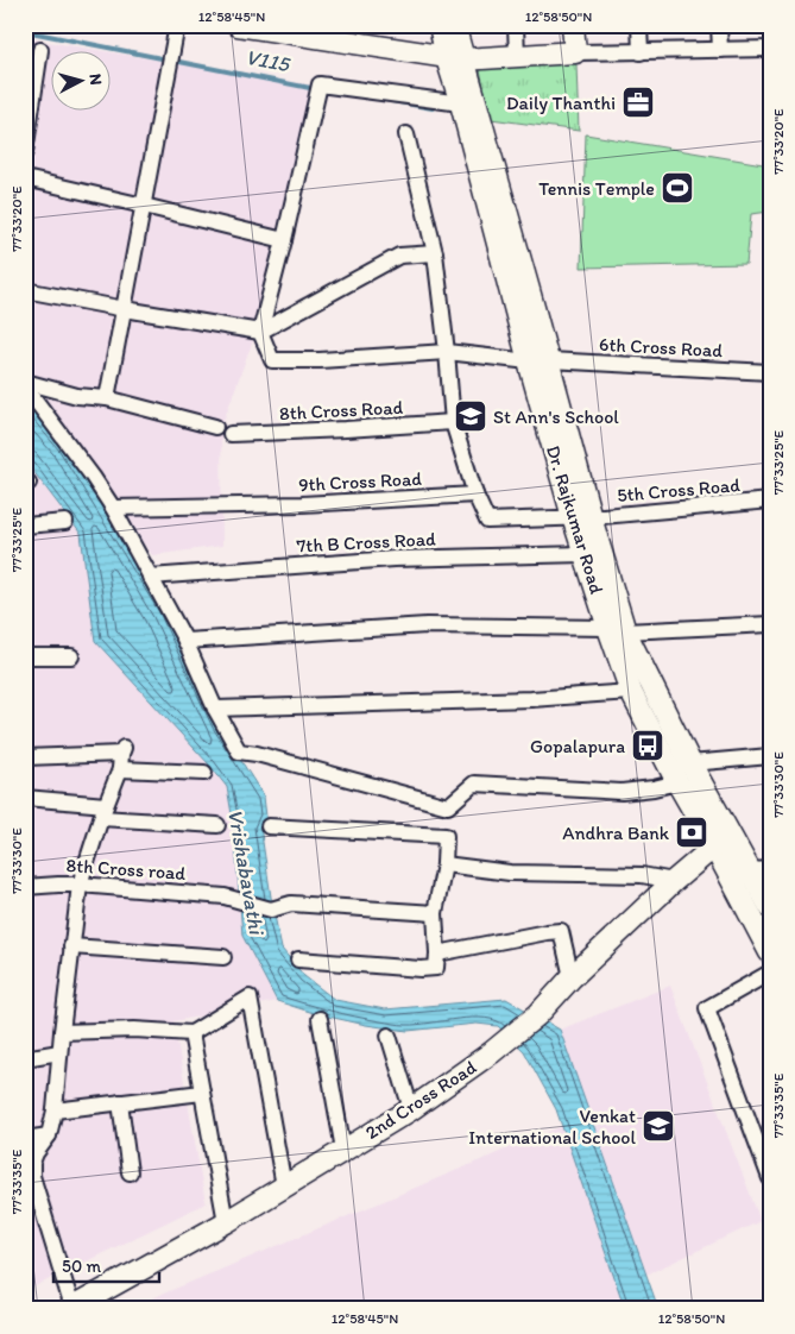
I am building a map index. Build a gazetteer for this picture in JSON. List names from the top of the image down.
{
  "streets": {
    "main road": ["Dr. Rajkumar Road", "2nd Cross Road"],
    "street": [
      "6th Cross Road",
      "8th Cross Road",
      "9th Cross Road",
      "5th Cross Road",
      "7th B Cross Road",
      "8th Cross road"
    ]
  },
  "crossings": [
    ["6th Cross Road", "Dr. Rajkumar Road"],
    ["5th Cross Road", "Dr. Rajkumar Road"],
    ["Dr. Rajkumar Road", "7th B Cross Road"],
    ["Dr. Rajkumar Road", "2nd Cross Road"]
  ],
  "water": ["V115", "Vrishabavathi"],
  "places": {
    "office": ["Daily Thanthi"],
    "sports": ["Tennis Temple"],
    "school or university": ["St Ann's School", "Venkat International School"],
    "bus stop": ["Gopalapura"],
    "bank": ["Andhra Bank"]
  },
  "scale_bar": "50 m",
  "north": "right",
  "coordinates": [
    "12°58'45\"N",
    "12°58'50\"N",
    "77°33'20\"E",
    "77°33'25\"E",
    "77°33'30\"E",
    "77°33'35\"E"
  ]
}
